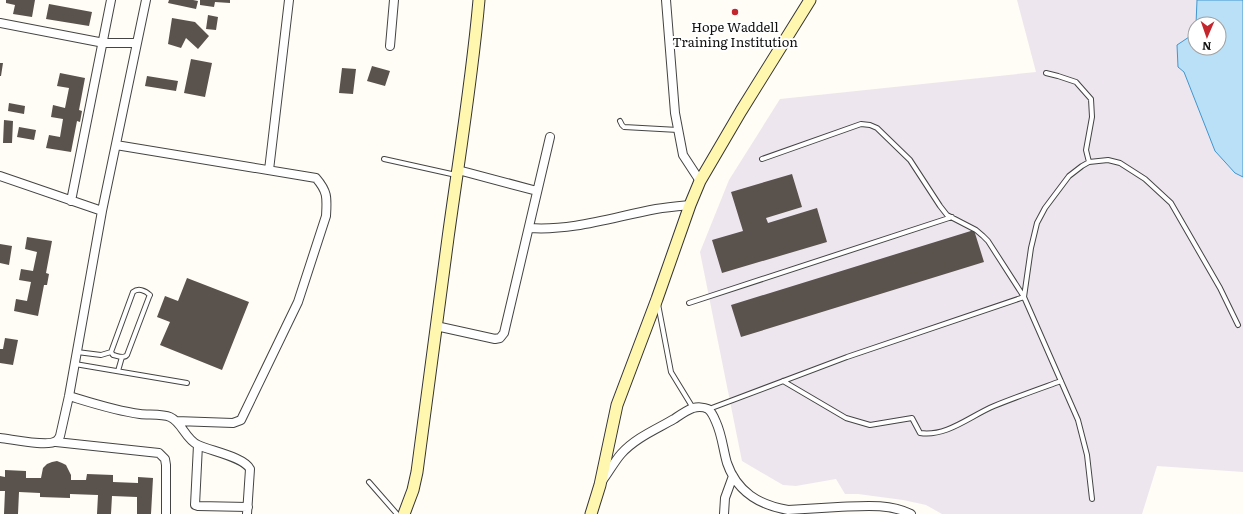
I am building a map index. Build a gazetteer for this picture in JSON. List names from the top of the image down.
{
  "places": ["Hope Waddell Training Institution"],
  "north": "bottom"
}
